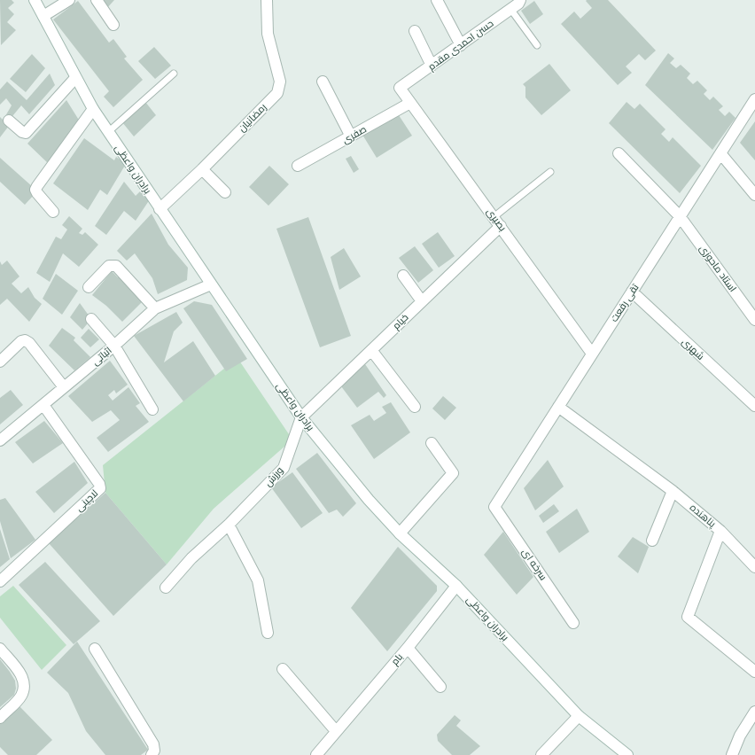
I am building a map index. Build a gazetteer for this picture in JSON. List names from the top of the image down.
{
  "streets": {
    "street": [
      "حسن احمدی مقدم",
      "رمضانیان",
      "صفری",
      "برادران واعظی",
      "بصیری",
      "استاد ماحوزی",
      "تقی رفعت",
      "خیام",
      "شهری",
      "اثباتی",
      "ورزش",
      "لاچینی",
      "پناهنده",
      "سرخه ای",
      "بام"
    ]
  },
  "crossings": [
    ["حسن احمدی مقدم", "بصیری"],
    ["رمضانیان", "برادران واعظی"],
    ["صفری", "بصیری"],
    ["برادران واعظی", "خیام"],
    ["برادران واعظی", "اثباتی"],
    ["برادران واعظی", "ورزش"],
    ["برادران واعظی", "بام"],
    ["بصیری", "تقی رفعت"],
    ["بصیری", "خیام"],
    ["استاد ماحوزی", "تقی رفعت"],
    ["تقی رفعت", "شهری"],
    ["تقی رفعت", "پناهنده"],
    ["تقی رفعت", "سرخه ای"],
    ["خیام", "ورزش"],
    ["اثباتی", "لاچینی"]
  ]
}
